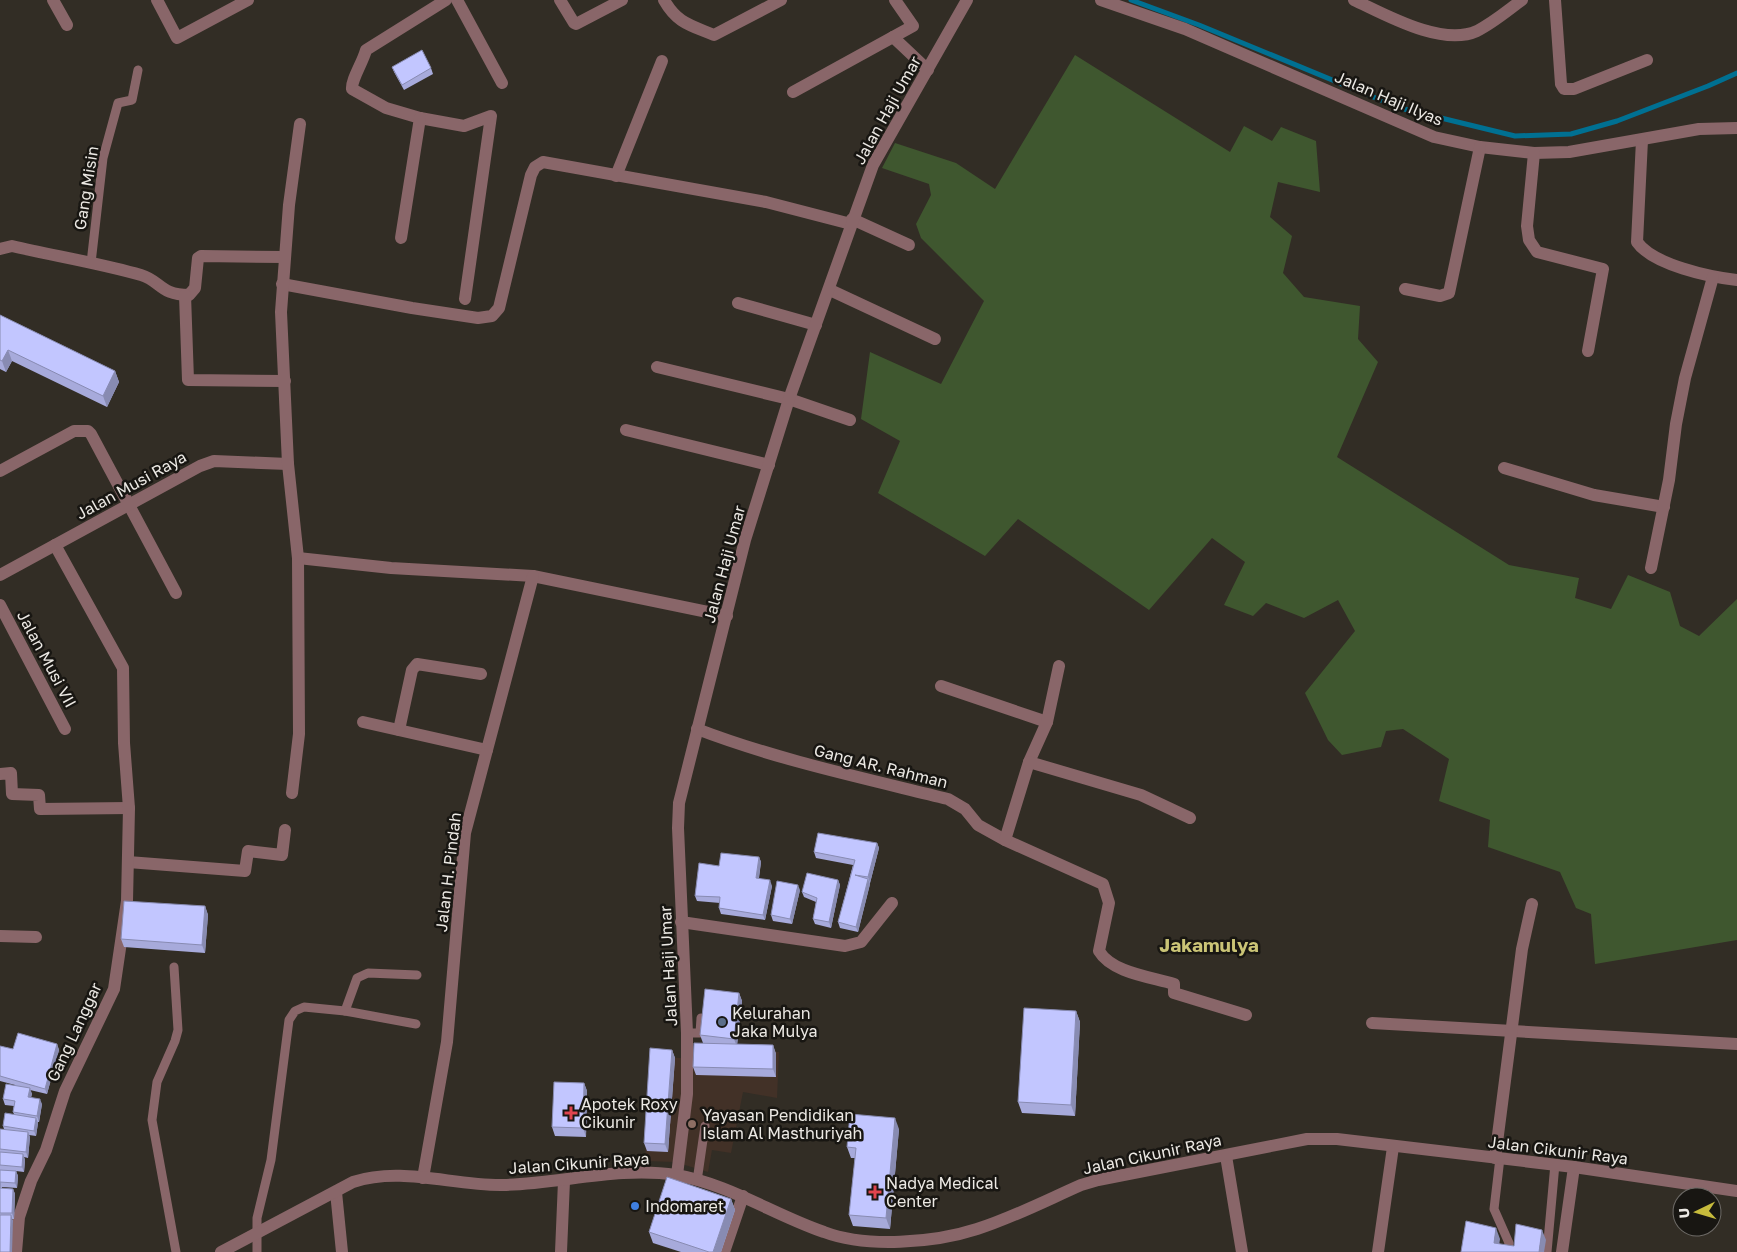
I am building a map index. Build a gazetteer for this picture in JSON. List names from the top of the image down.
{
  "streets": {
    "street": [
      "Jalan Haji Ilyas",
      "Jalan Haji Umar",
      "Jalan Musi Raya",
      "Jalan Musi VII",
      "Gang AR. Rahman",
      "Jalan H. Pindah",
      "Gang Langgar",
      "Jalan Cikunir Raya"
    ],
    "lane": ["Gang Misin"]
  },
  "crossings": [
    ["Jalan Haji Umar", "Gang AR. Rahman"],
    ["Jalan Haji Umar", "Jalan Cikunir Raya"],
    ["Jalan Musi Raya", "Gang Langgar"],
    ["Jalan H. Pindah", "Jalan Cikunir Raya"]
  ],
  "districts": ["Jakamulya"],
  "places": {
    "other": ["Kelurahan Jaka Mulya", "Yayasan Pendidikan Islam Al Masthuriyah", "Indomaret"],
    "health": ["Apotek Roxy Cikunir", "Nadya Medical Center"]
  },
  "north": "left"
}
